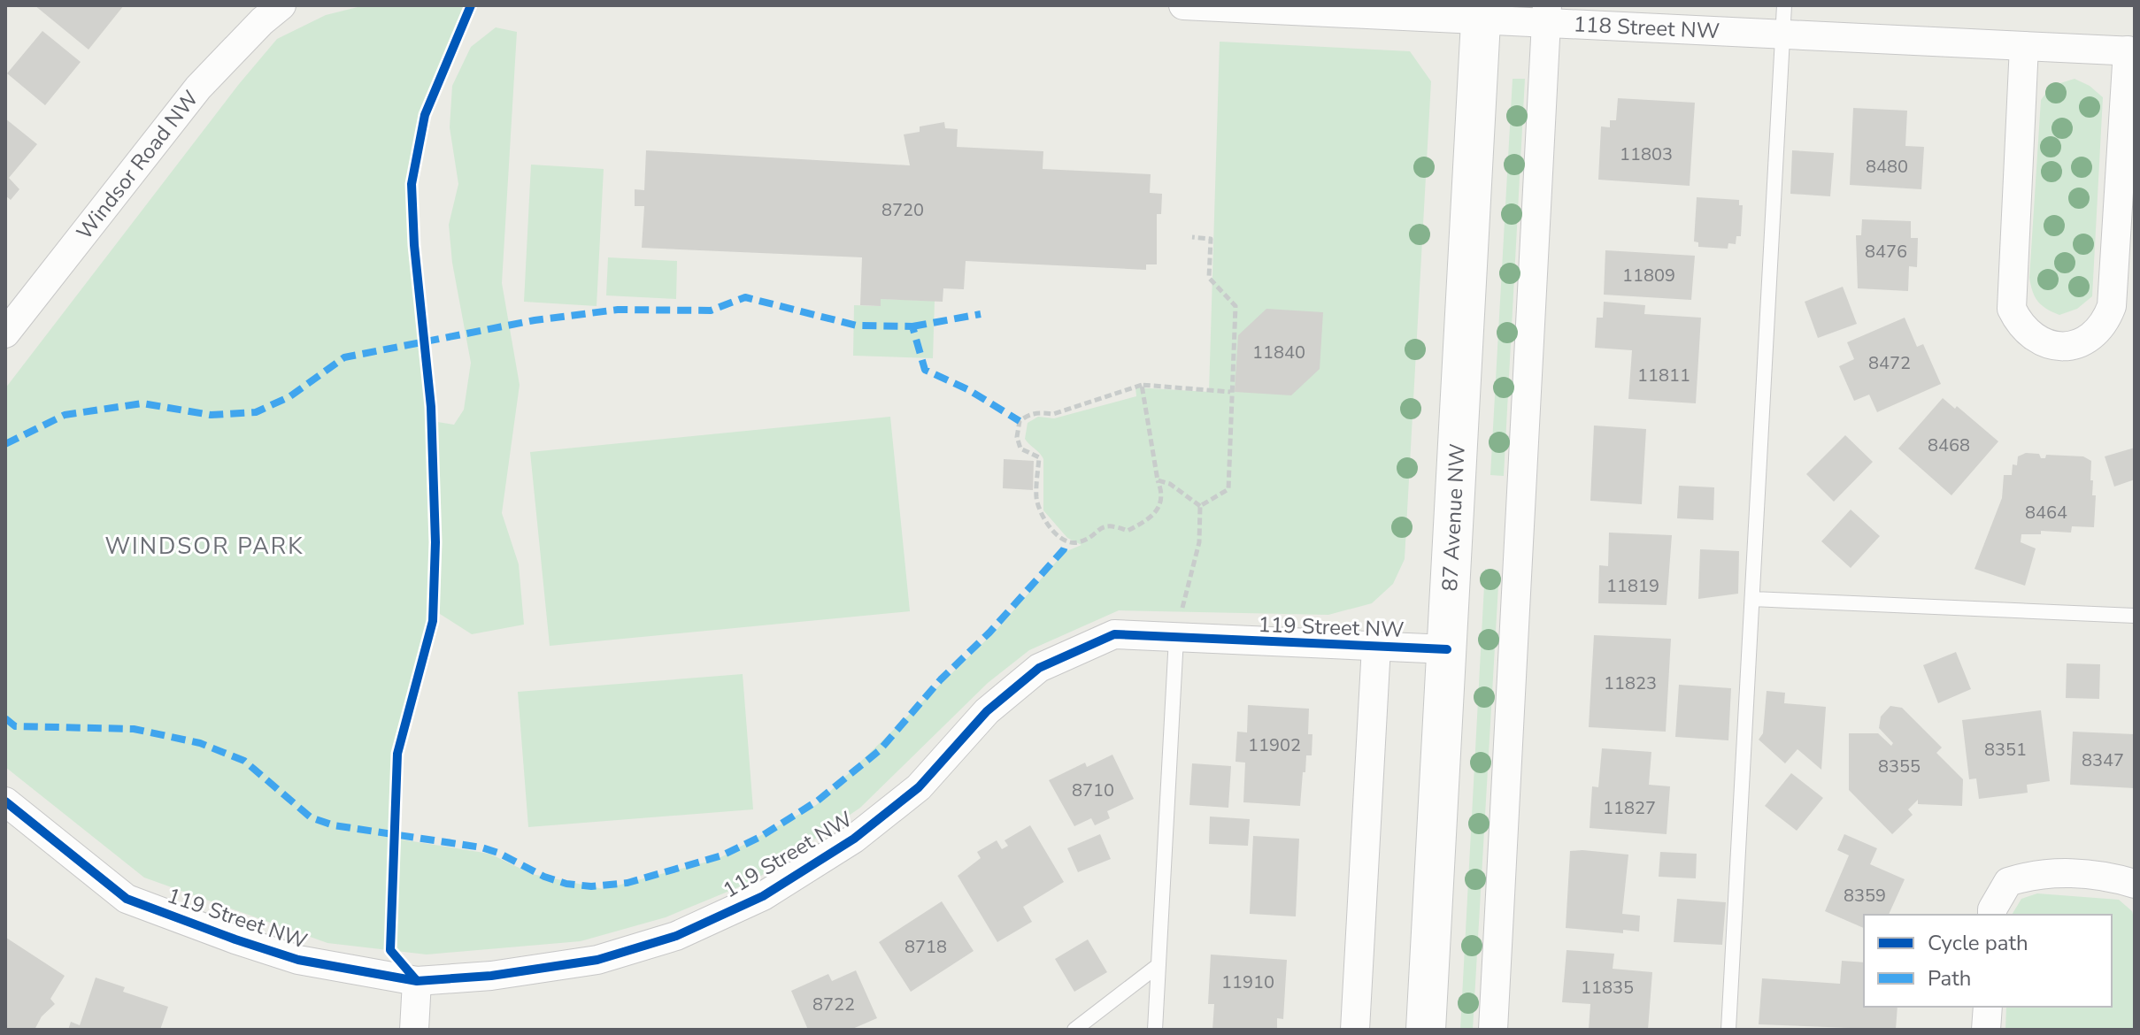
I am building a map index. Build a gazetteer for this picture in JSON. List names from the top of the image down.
{
  "streets": {
    "main road": ["87 Avenue NW"],
    "street": ["118 Street NW", "Windsor Road NW", "119 Street NW"]
  },
  "crossings": [
    ["118 Street NW", "87 Avenue NW"],
    ["87 Avenue NW", "119 Street NW"]
  ],
  "districts": ["WINDSOR PARK"],
  "house_numbers": [
    "11803",
    "8480",
    "8720",
    "8476",
    "11809",
    "11840",
    "8472",
    "11811",
    "8468",
    "8464",
    "11819",
    "11823",
    "11902",
    "8351",
    "8347",
    "8355",
    "8710",
    "11827",
    "8359",
    "8718",
    "11910",
    "11835",
    "8722"
  ],
  "legend": ["Cycle path", "Path"]
}
